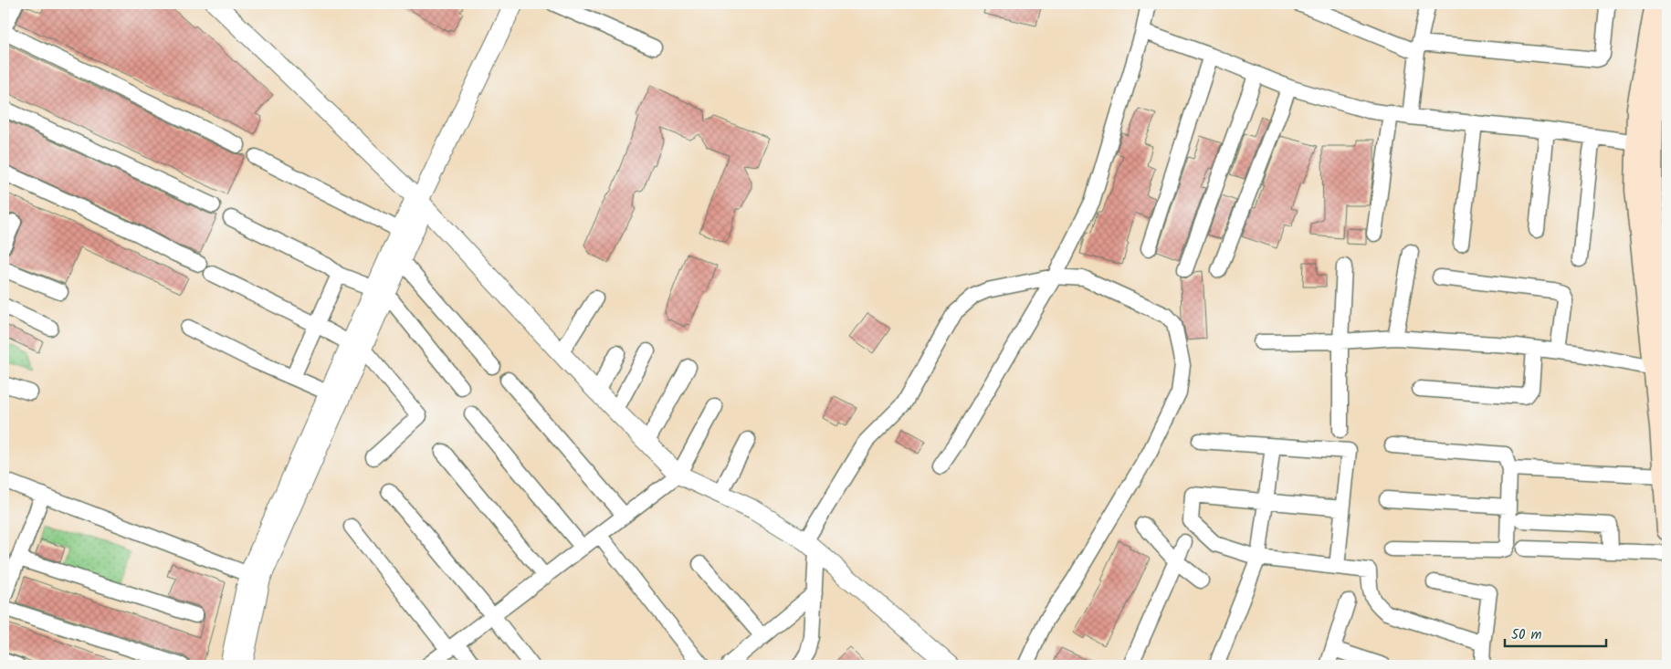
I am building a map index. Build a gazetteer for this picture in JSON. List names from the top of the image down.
{
  "scale_bar": "50 m"
}
